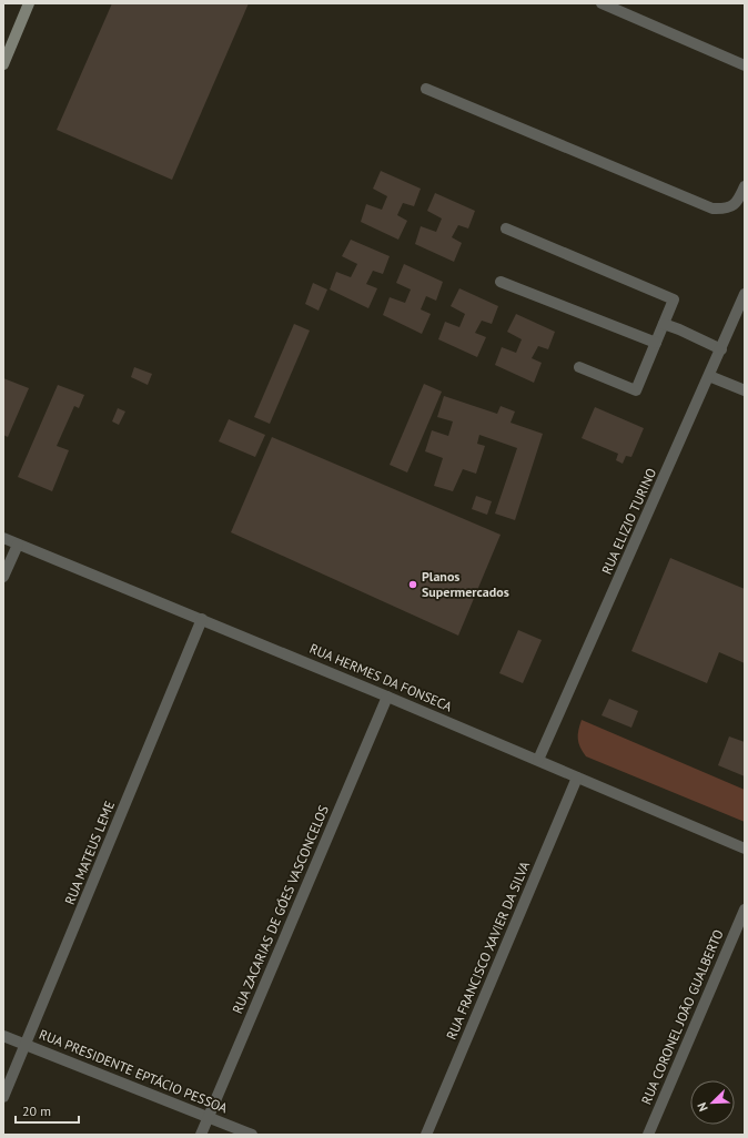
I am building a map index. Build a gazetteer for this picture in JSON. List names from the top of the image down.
{
  "streets": {
    "street": [
      "RUA ELIZIO TURINO",
      "RUA HERMES DA FONSECA",
      "RUA MATEUS LEME",
      "RUA ZACARIAS DE GÓES VASCONCELOS",
      "RUA FRANCISCO XAVIER DA SILVA",
      "RUA CORONEL JOÃO GUALBERTO",
      "RUA PRESIDENTE EPTÁCIO PESSOA"
    ]
  },
  "crossings": [
    ["RUA ELIZIO TURINO", "RUA HERMES DA FONSECA"],
    ["RUA HERMES DA FONSECA", "RUA MATEUS LEME"],
    ["RUA HERMES DA FONSECA", "RUA ZACARIAS DE GÓES VASCONCELOS"],
    ["RUA HERMES DA FONSECA", "RUA FRANCISCO XAVIER DA SILVA"],
    ["RUA MATEUS LEME", "RUA PRESIDENTE EPTÁCIO PESSOA"],
    ["RUA ZACARIAS DE GÓES VASCONCELOS", "RUA PRESIDENTE EPTÁCIO PESSOA"]
  ],
  "places": ["Planos Supermercados"],
  "scale_bar": "20 m",
  "north": "bottom left"
}
